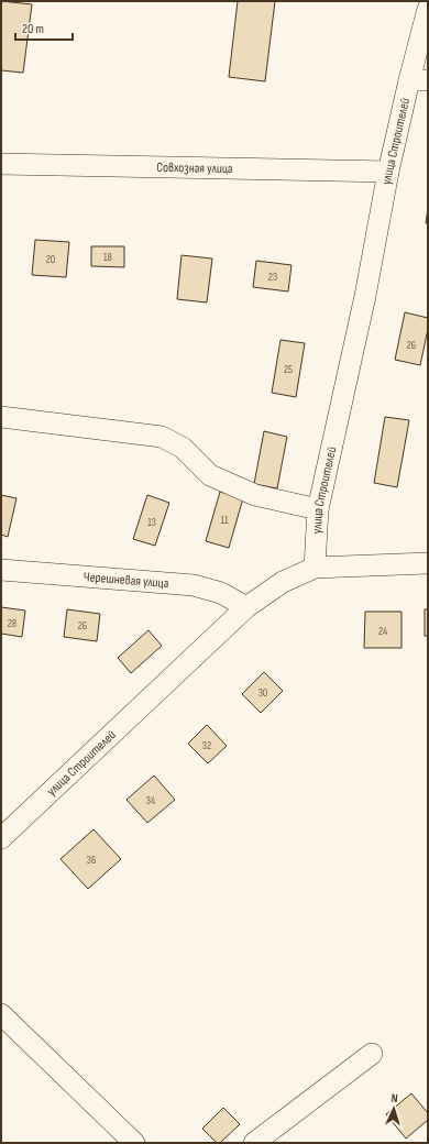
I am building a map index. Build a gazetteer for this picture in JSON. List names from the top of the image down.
{
  "streets": {
    "street": ["улица Строителей", "Совхозная улица", "Черешневая улица"]
  },
  "crossings": [
    ["улица Строителей", "Совхозная улица"],
    ["улица Строителей", "Черешневая улица"]
  ],
  "house_numbers": [
    "18",
    "20",
    "23",
    "26",
    "25",
    "11",
    "13",
    "28",
    "26",
    "24",
    "30",
    "32",
    "34",
    "36"
  ],
  "scale_bar": "20 m",
  "north": "top"
}
